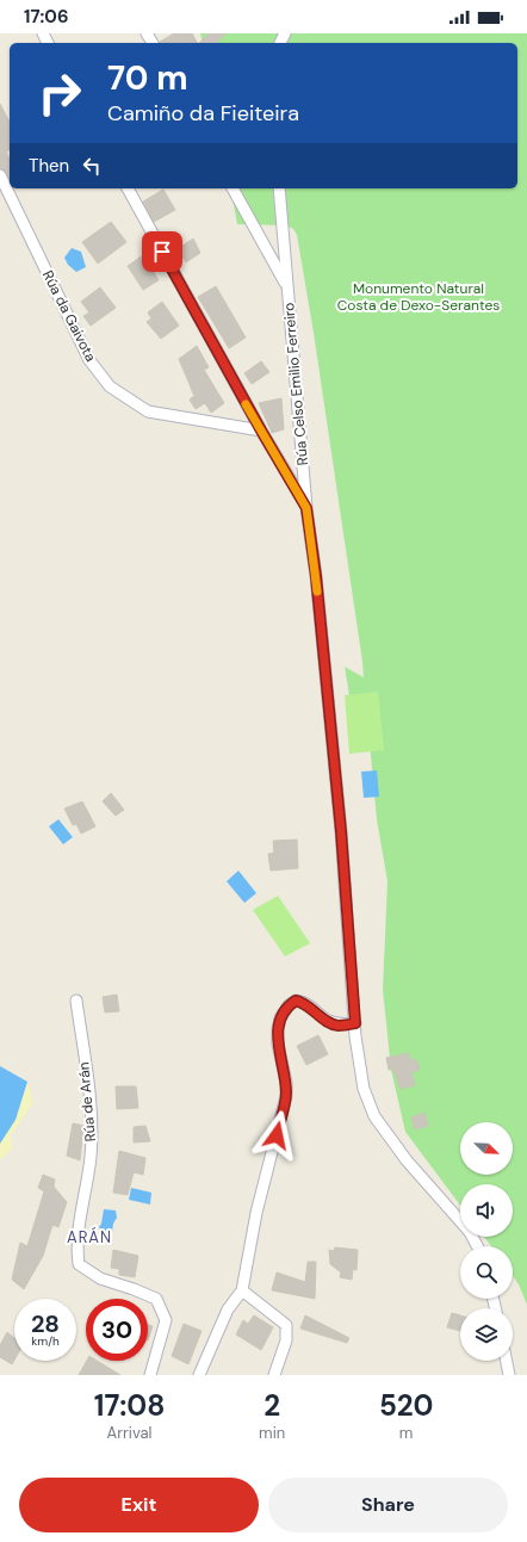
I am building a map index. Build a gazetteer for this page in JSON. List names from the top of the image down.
{
  "streets": {
    "street": ["Rúa da Gaivota", "Rúa Celso Emilio Ferreiro", "Rúa de Arán"]
  },
  "districts": ["ARÁN"],
  "parks": ["Monumento Natural Costa de Dexo-Serantes"],
  "north": "bottom right",
  "page": {
    "status": "17:06",
    "turn": ["70 m", "Camiño da Fieiteira"],
    "then": "Then",
    "speed": "28 km/h",
    "limit": "30",
    "eta": [
      "17:08",
      "Arrival",
      "2",
      "min",
      "520",
      "m"
    ],
    "buttons": ["Exit", "Share"]
  }
}
